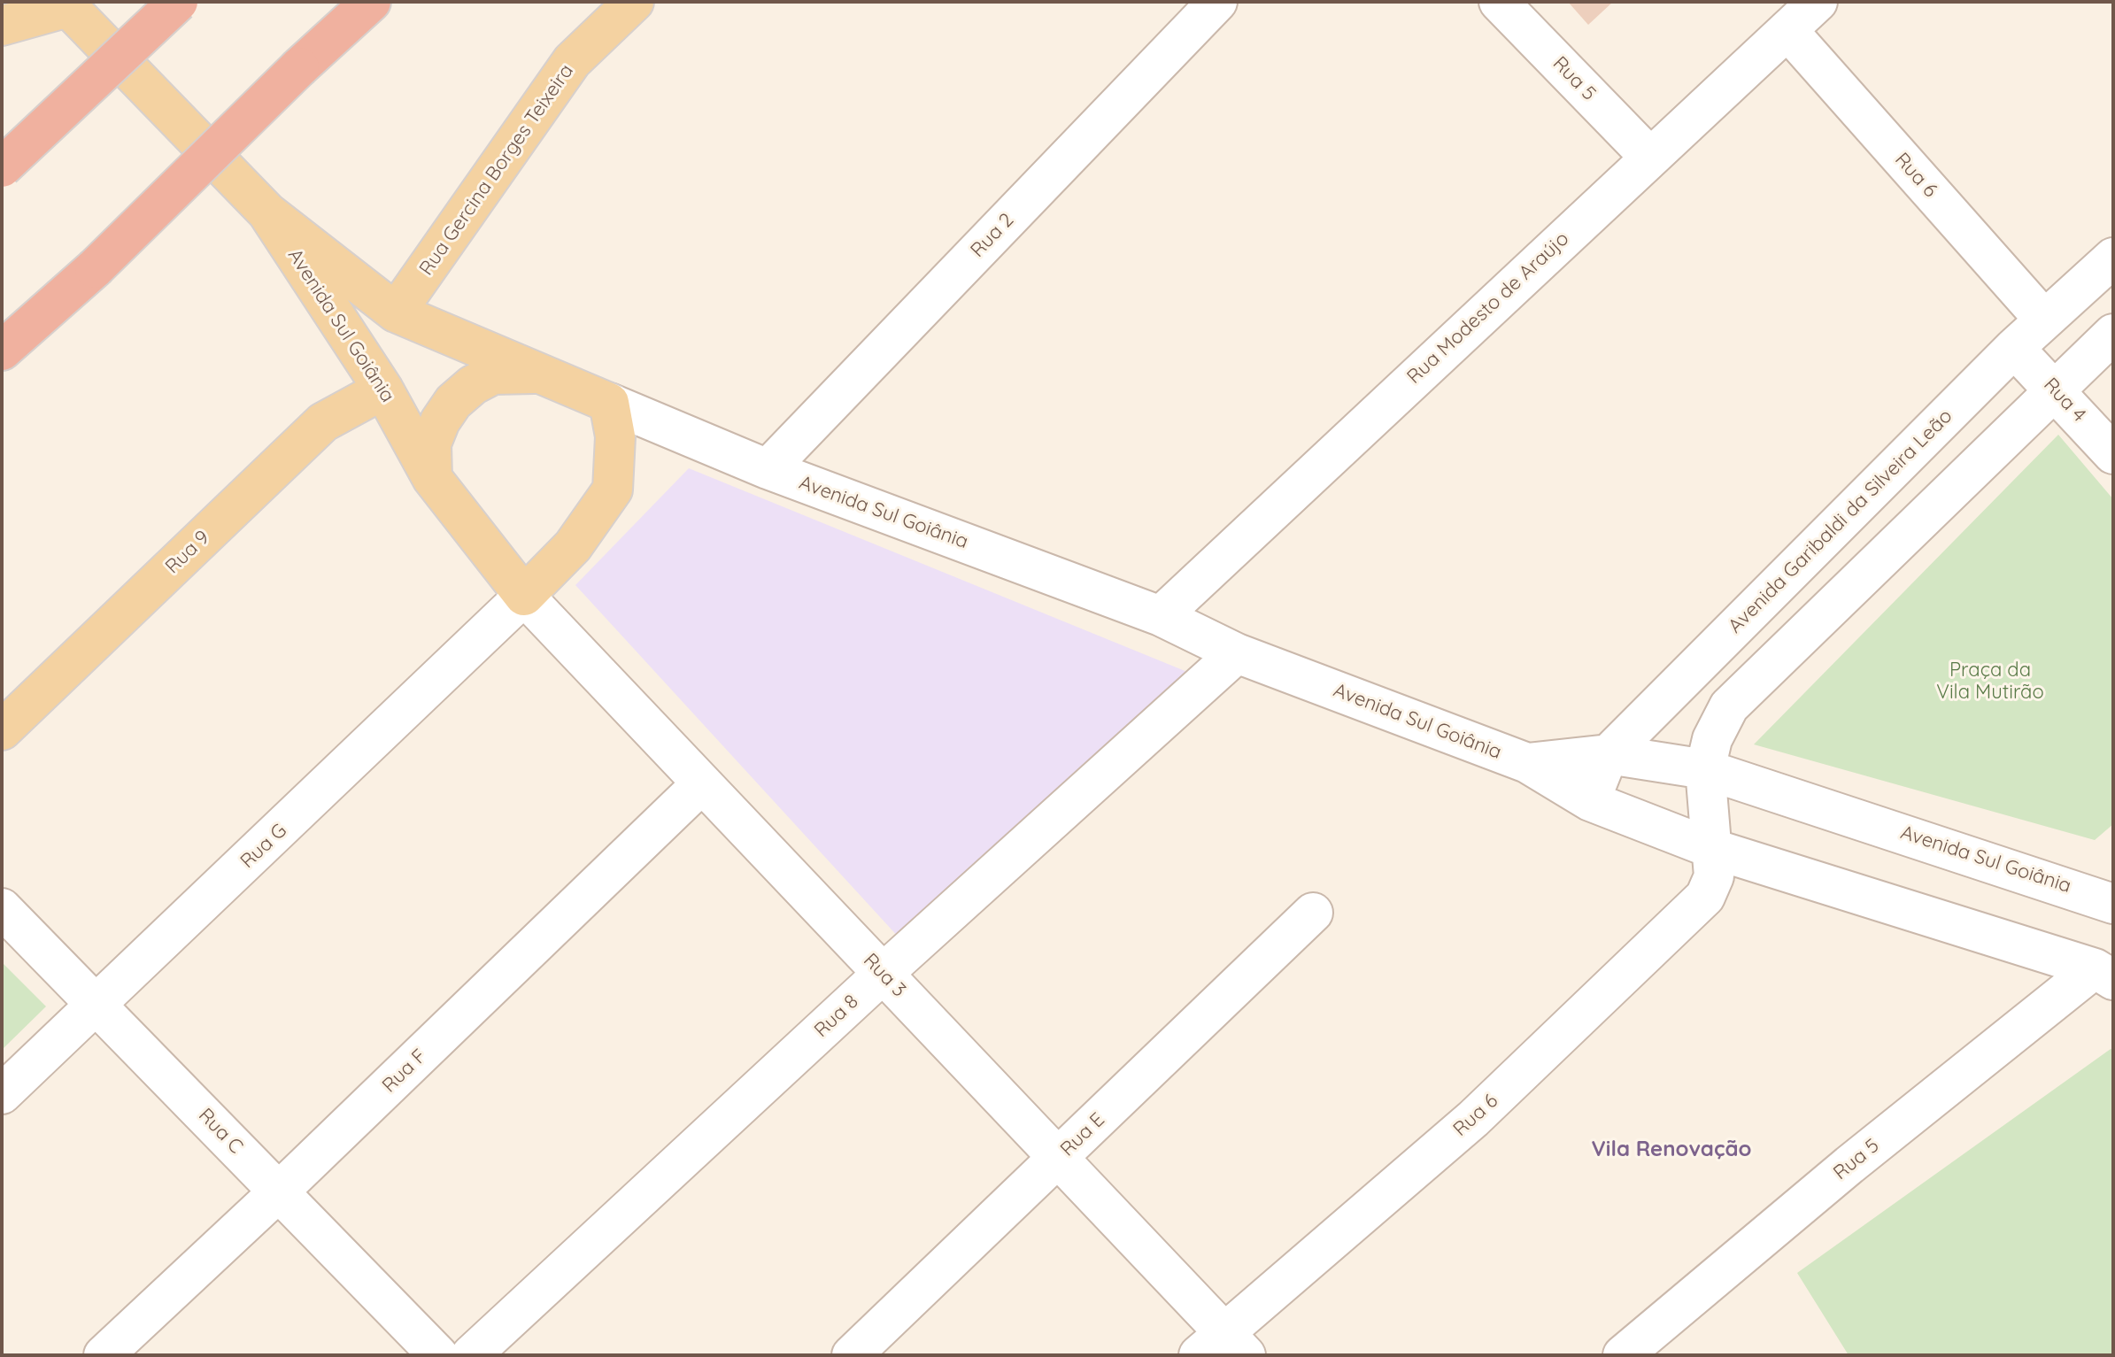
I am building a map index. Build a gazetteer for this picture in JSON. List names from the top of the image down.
{
  "streets": {
    "main road": ["Rua Gercina Borges Teixeira", "Avenida Sul Goiânia", "Rua 9"],
    "street": [
      "Rua 5",
      "Rua 6",
      "Rua 2",
      "Rua Modesto de Araújo",
      "Rua 4",
      "Avenida Garibaldi da Silveira Leão",
      "Rua G",
      "Rua 3",
      "Rua 8",
      "Rua F",
      "Rua C",
      "Rua E"
    ]
  },
  "crossings": [
    ["Rua 5", "Rua Modesto de Araújo"],
    ["Rua 5", "Avenida Sul Goiânia"],
    ["Rua Gercina Borges Teixeira", "Avenida Sul Goiânia"],
    ["Rua 6", "Rua Modesto de Araújo"],
    ["Rua 6", "Avenida Sul Goiânia"],
    ["Rua 6", "Avenida Garibaldi da Silveira Leão"],
    ["Rua 6", "Rua 3"],
    ["Rua 2", "Avenida Sul Goiânia"],
    ["Rua Modesto de Araújo", "Avenida Sul Goiânia"],
    ["Avenida Sul Goiânia", "Avenida Garibaldi da Silveira Leão"],
    ["Avenida Sul Goiânia", "Rua 9"],
    ["Avenida Sul Goiânia", "Rua G"],
    ["Avenida Sul Goiânia", "Rua 3"],
    ["Avenida Sul Goiânia", "Rua 8"],
    ["Rua 4", "Avenida Garibaldi da Silveira Leão"],
    ["Rua G", "Rua 3"],
    ["Rua G", "Rua C"],
    ["Rua 3", "Rua 8"],
    ["Rua 3", "Rua F"],
    ["Rua 3", "Rua E"],
    ["Rua F", "Rua C"]
  ],
  "districts": ["Vila Renovação"],
  "parks": ["Praça da Vila Mutirão"]
}
